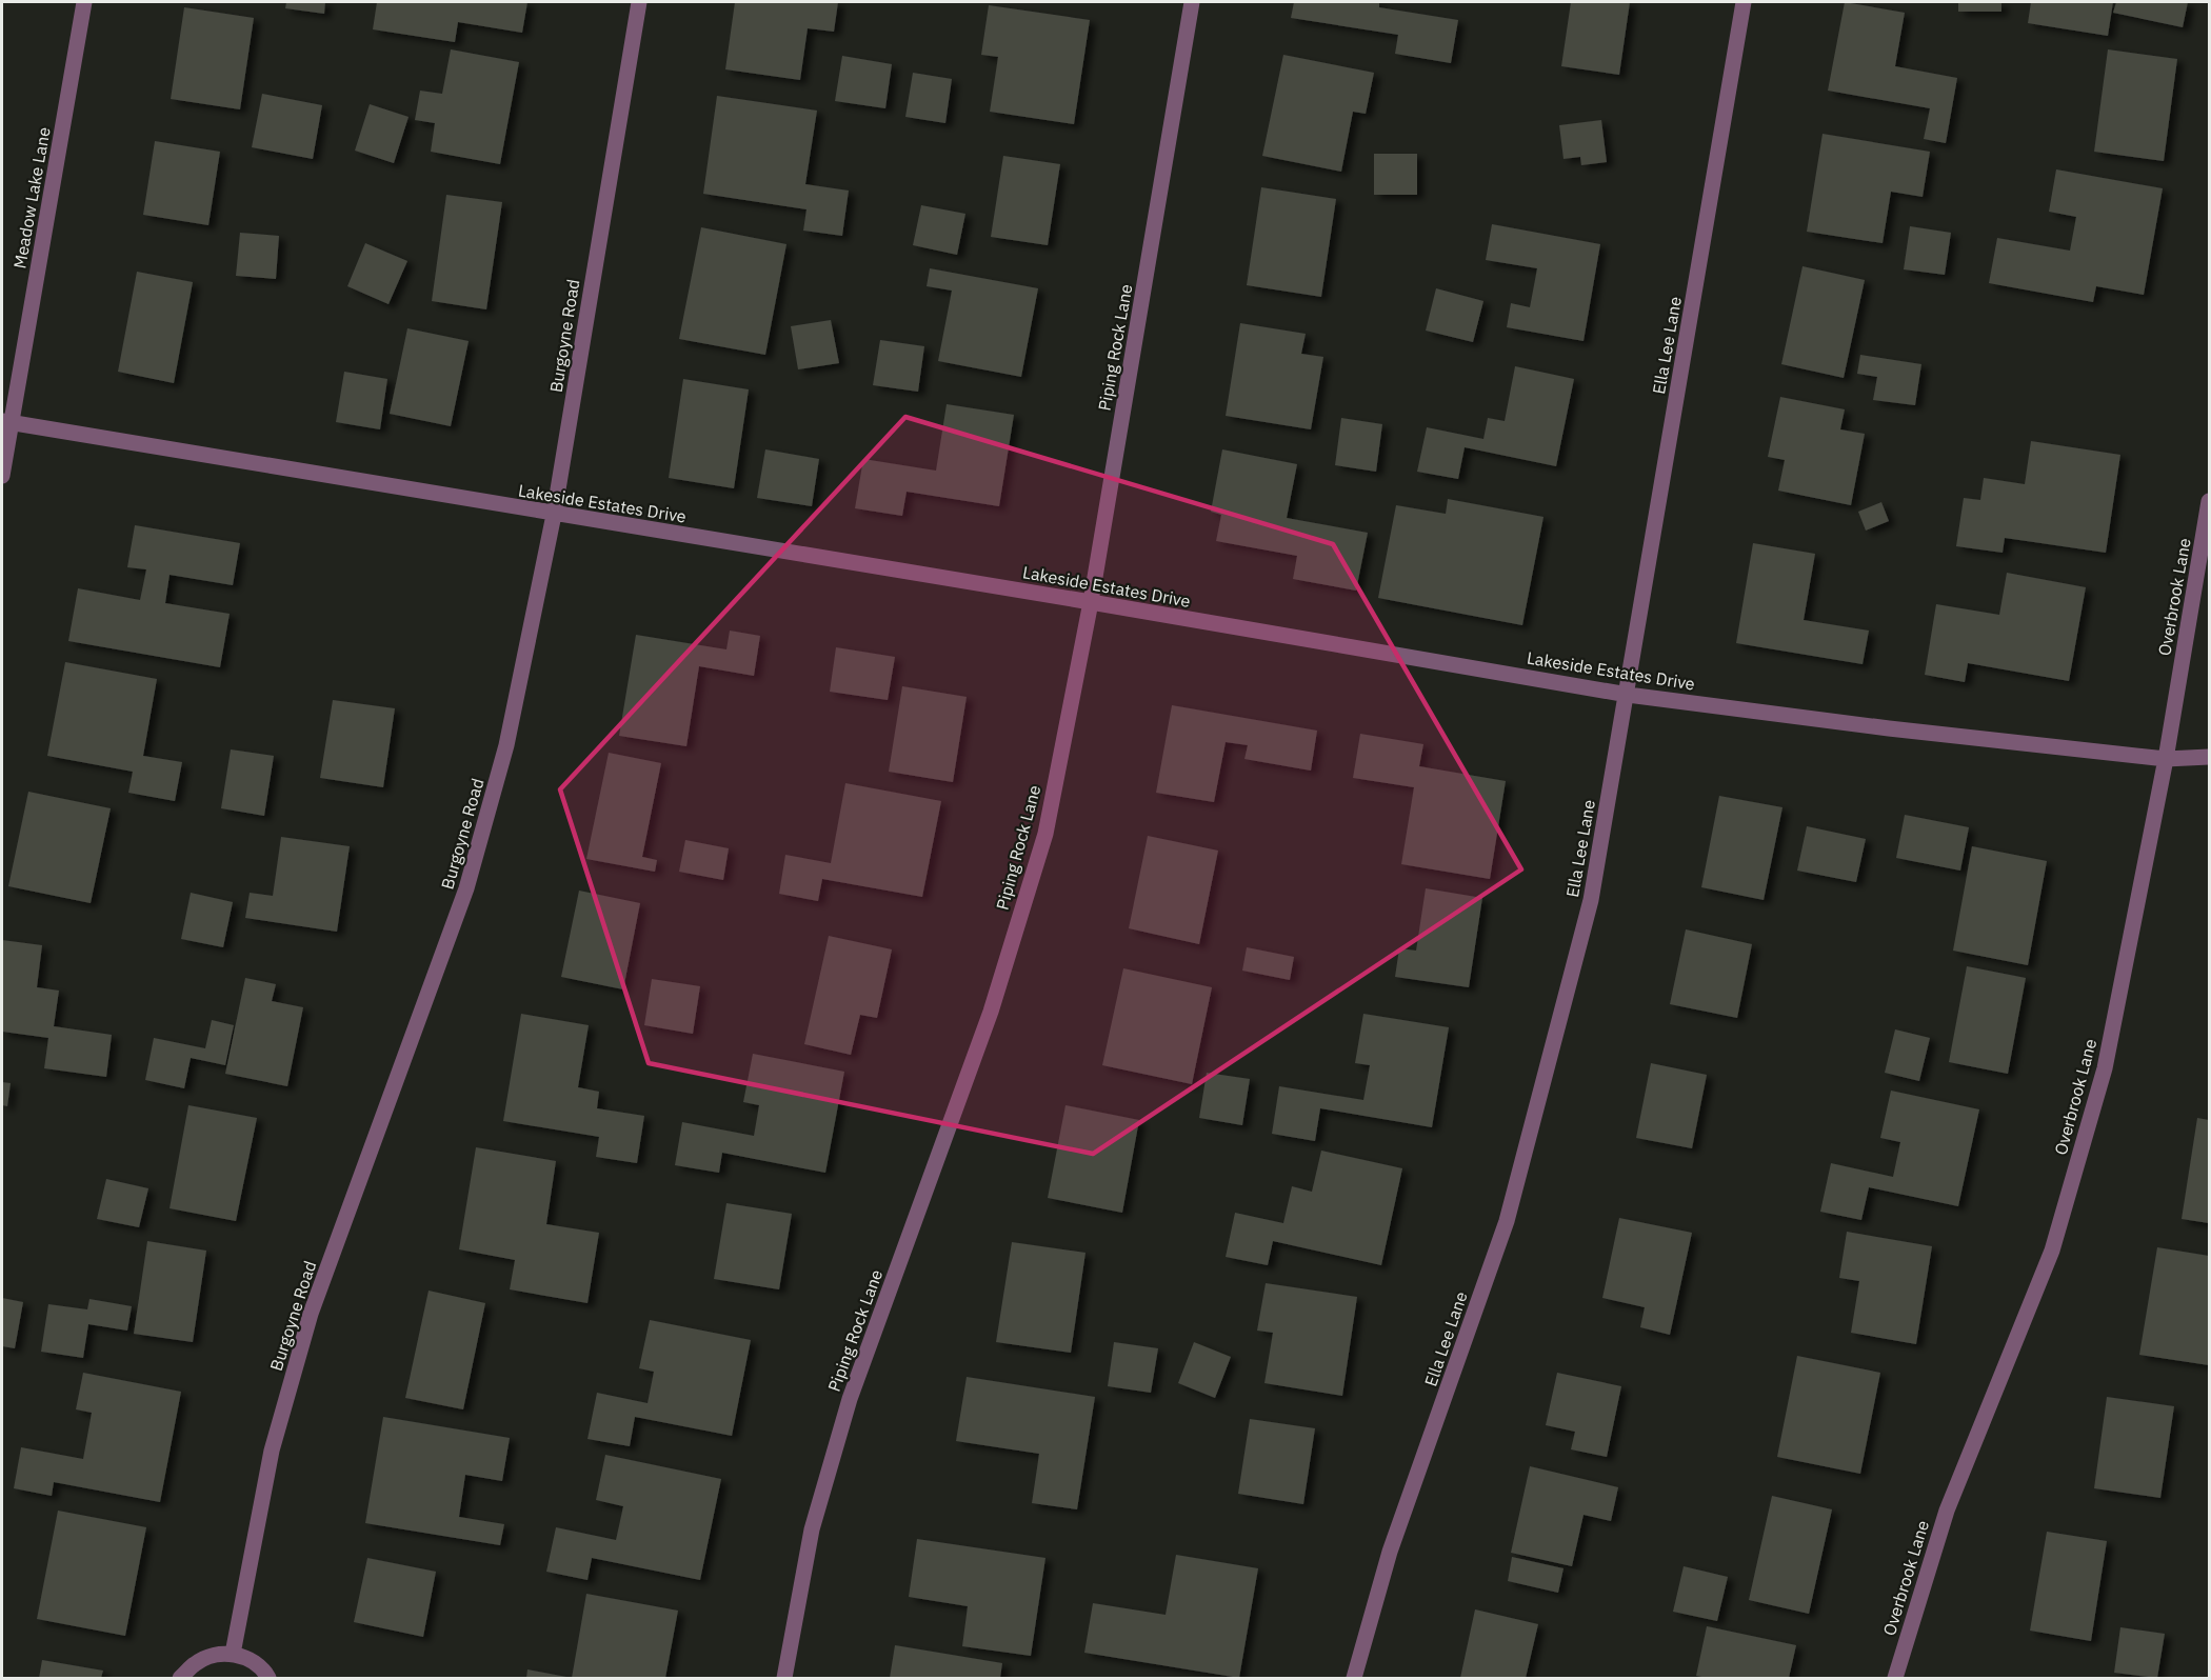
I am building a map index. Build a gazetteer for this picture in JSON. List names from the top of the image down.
{
  "streets": {
    "street": [
      "Meadow Lake Lane",
      "Burgoyne Road",
      "Ella Lee Lane",
      "Piping Rock Lane",
      "Lakeside Estates Drive",
      "Overbrook Lane"
    ]
  },
  "crossings": [
    ["Meadow Lake Lane", "Lakeside Estates Drive"],
    ["Burgoyne Road", "Lakeside Estates Drive"],
    ["Ella Lee Lane", "Lakeside Estates Drive"],
    ["Piping Rock Lane", "Lakeside Estates Drive"],
    ["Lakeside Estates Drive", "Overbrook Lane"]
  ]
}
